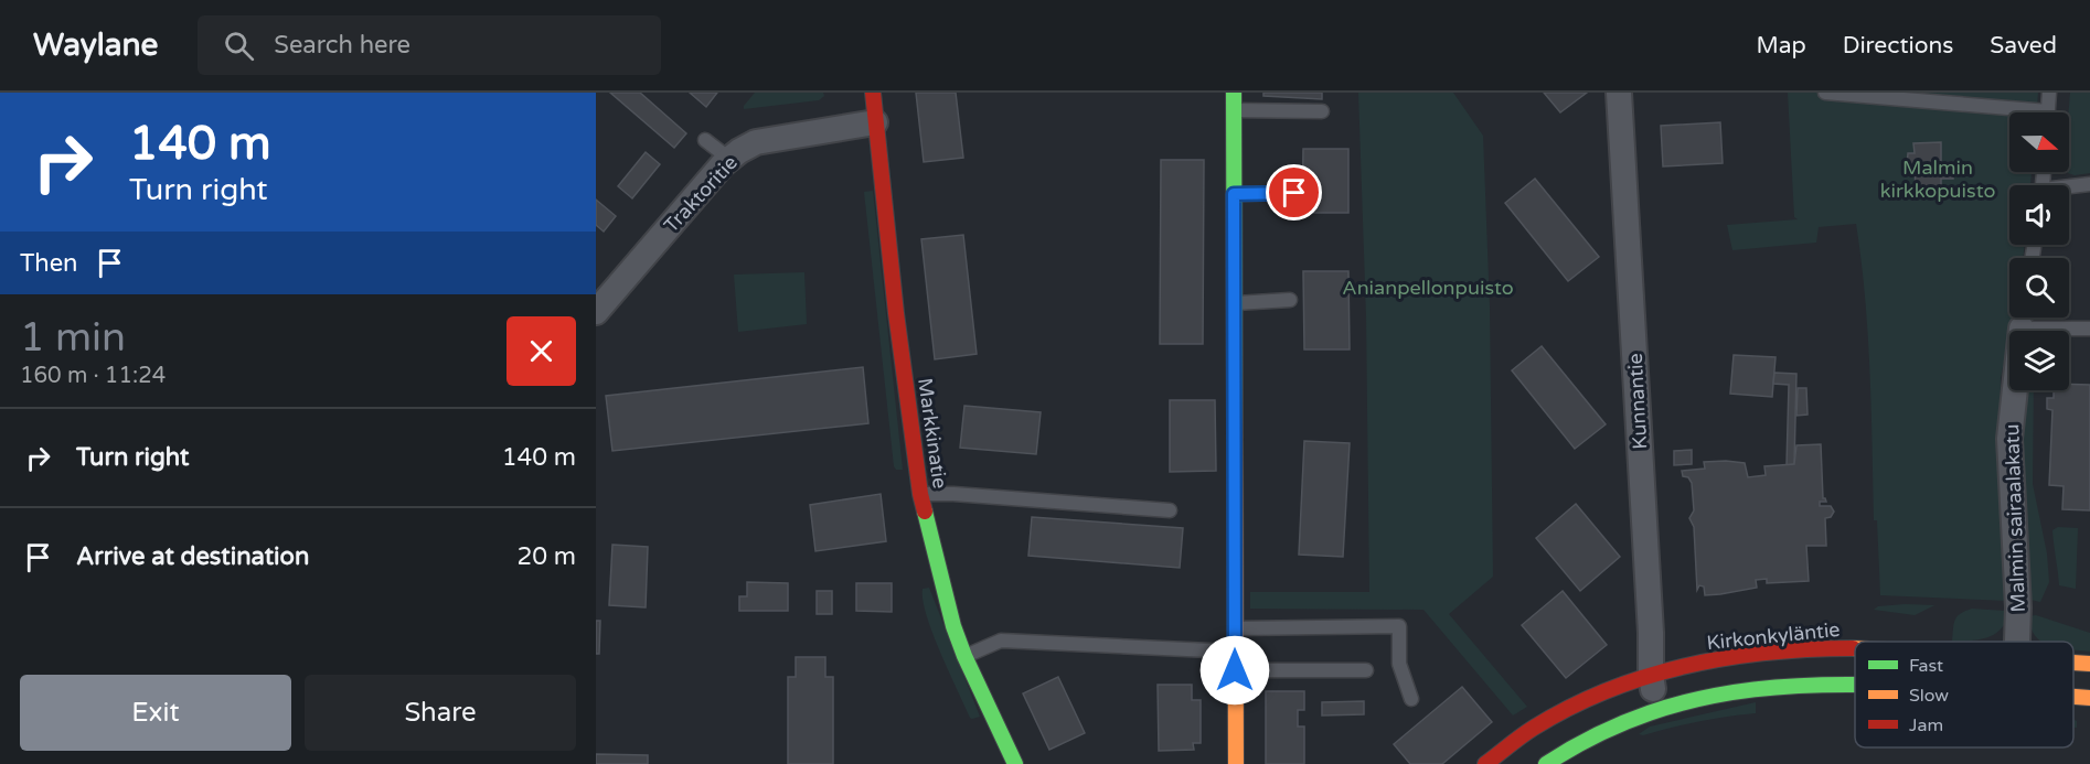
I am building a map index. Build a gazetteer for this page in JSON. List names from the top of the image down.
{
  "streets": {
    "street": [
      "Traktoritie",
      "Kunnantie",
      "Markkinatie",
      "Malmin sairaalakatu",
      "Kirkonkyläntie"
    ]
  },
  "crossings": [
    ["Traktoritie", "Markkinatie"],
    ["Kunnantie", "Kirkonkyläntie"]
  ],
  "parks": ["Malmin kirkkopuisto", "Anianpellonpuisto"],
  "legend": ["Fast", "Slow", "Jam"],
  "north": "right",
  "page": {
    "header": "Waylane",
    "search": "Search here",
    "nav": ["Map", "Directions", "Saved"],
    "turn": ["140 m", "Turn right"],
    "then": "Then",
    "heading": ["1 min", "160 m · 11:24"],
    "list": [
      {
        "name": "Turn right",
        "value": "140 m"
      },
      {
        "name": "Arrive at destination",
        "value": "20 m"
      }
    ],
    "buttons": ["Exit", "Share"]
  }
}
